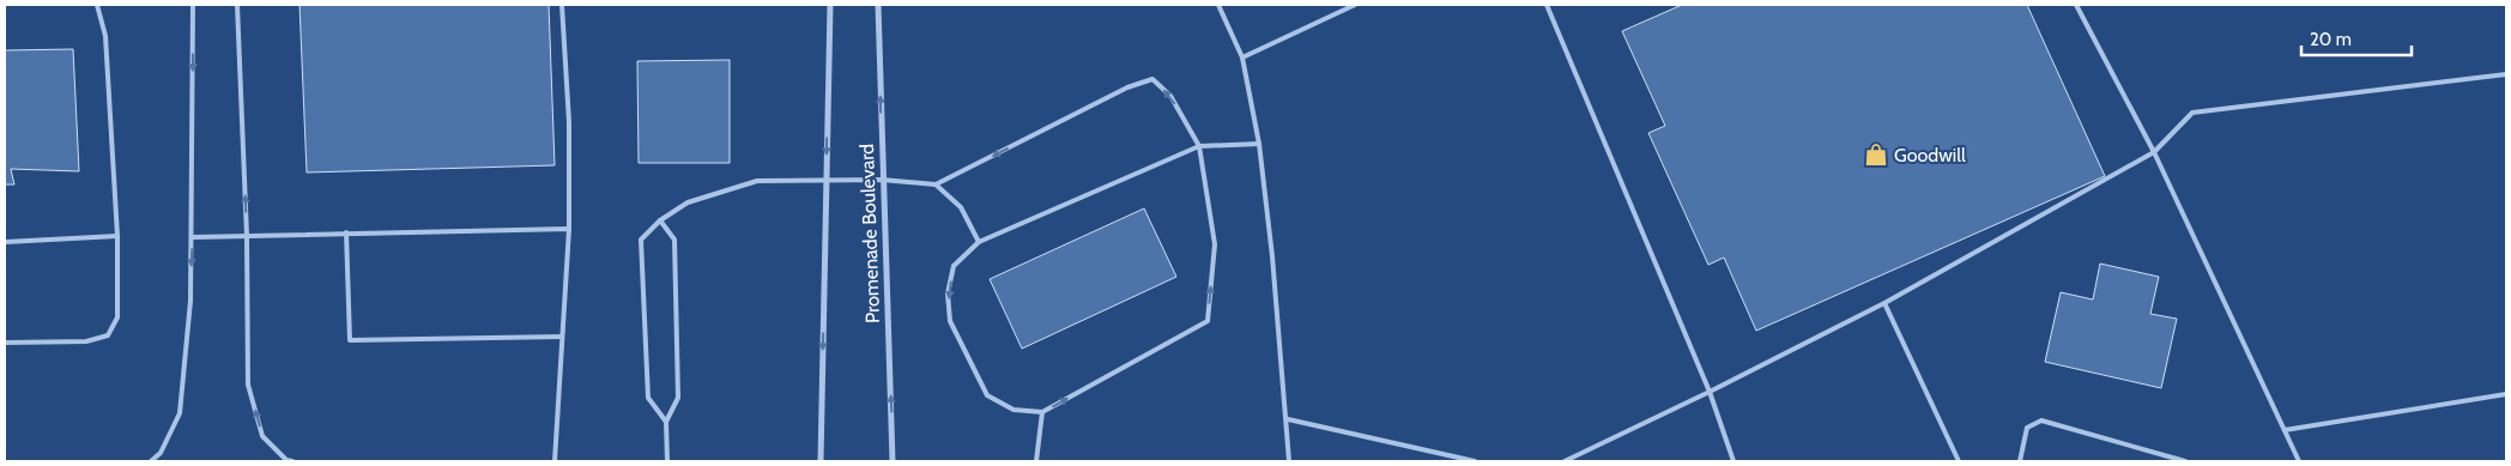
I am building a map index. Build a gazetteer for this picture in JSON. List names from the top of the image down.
{
  "streets": {
    "street": ["Promenade Boulevard"]
  },
  "places": {
    "shop": ["Goodwill"]
  },
  "scale_bar": "20 m"
}
